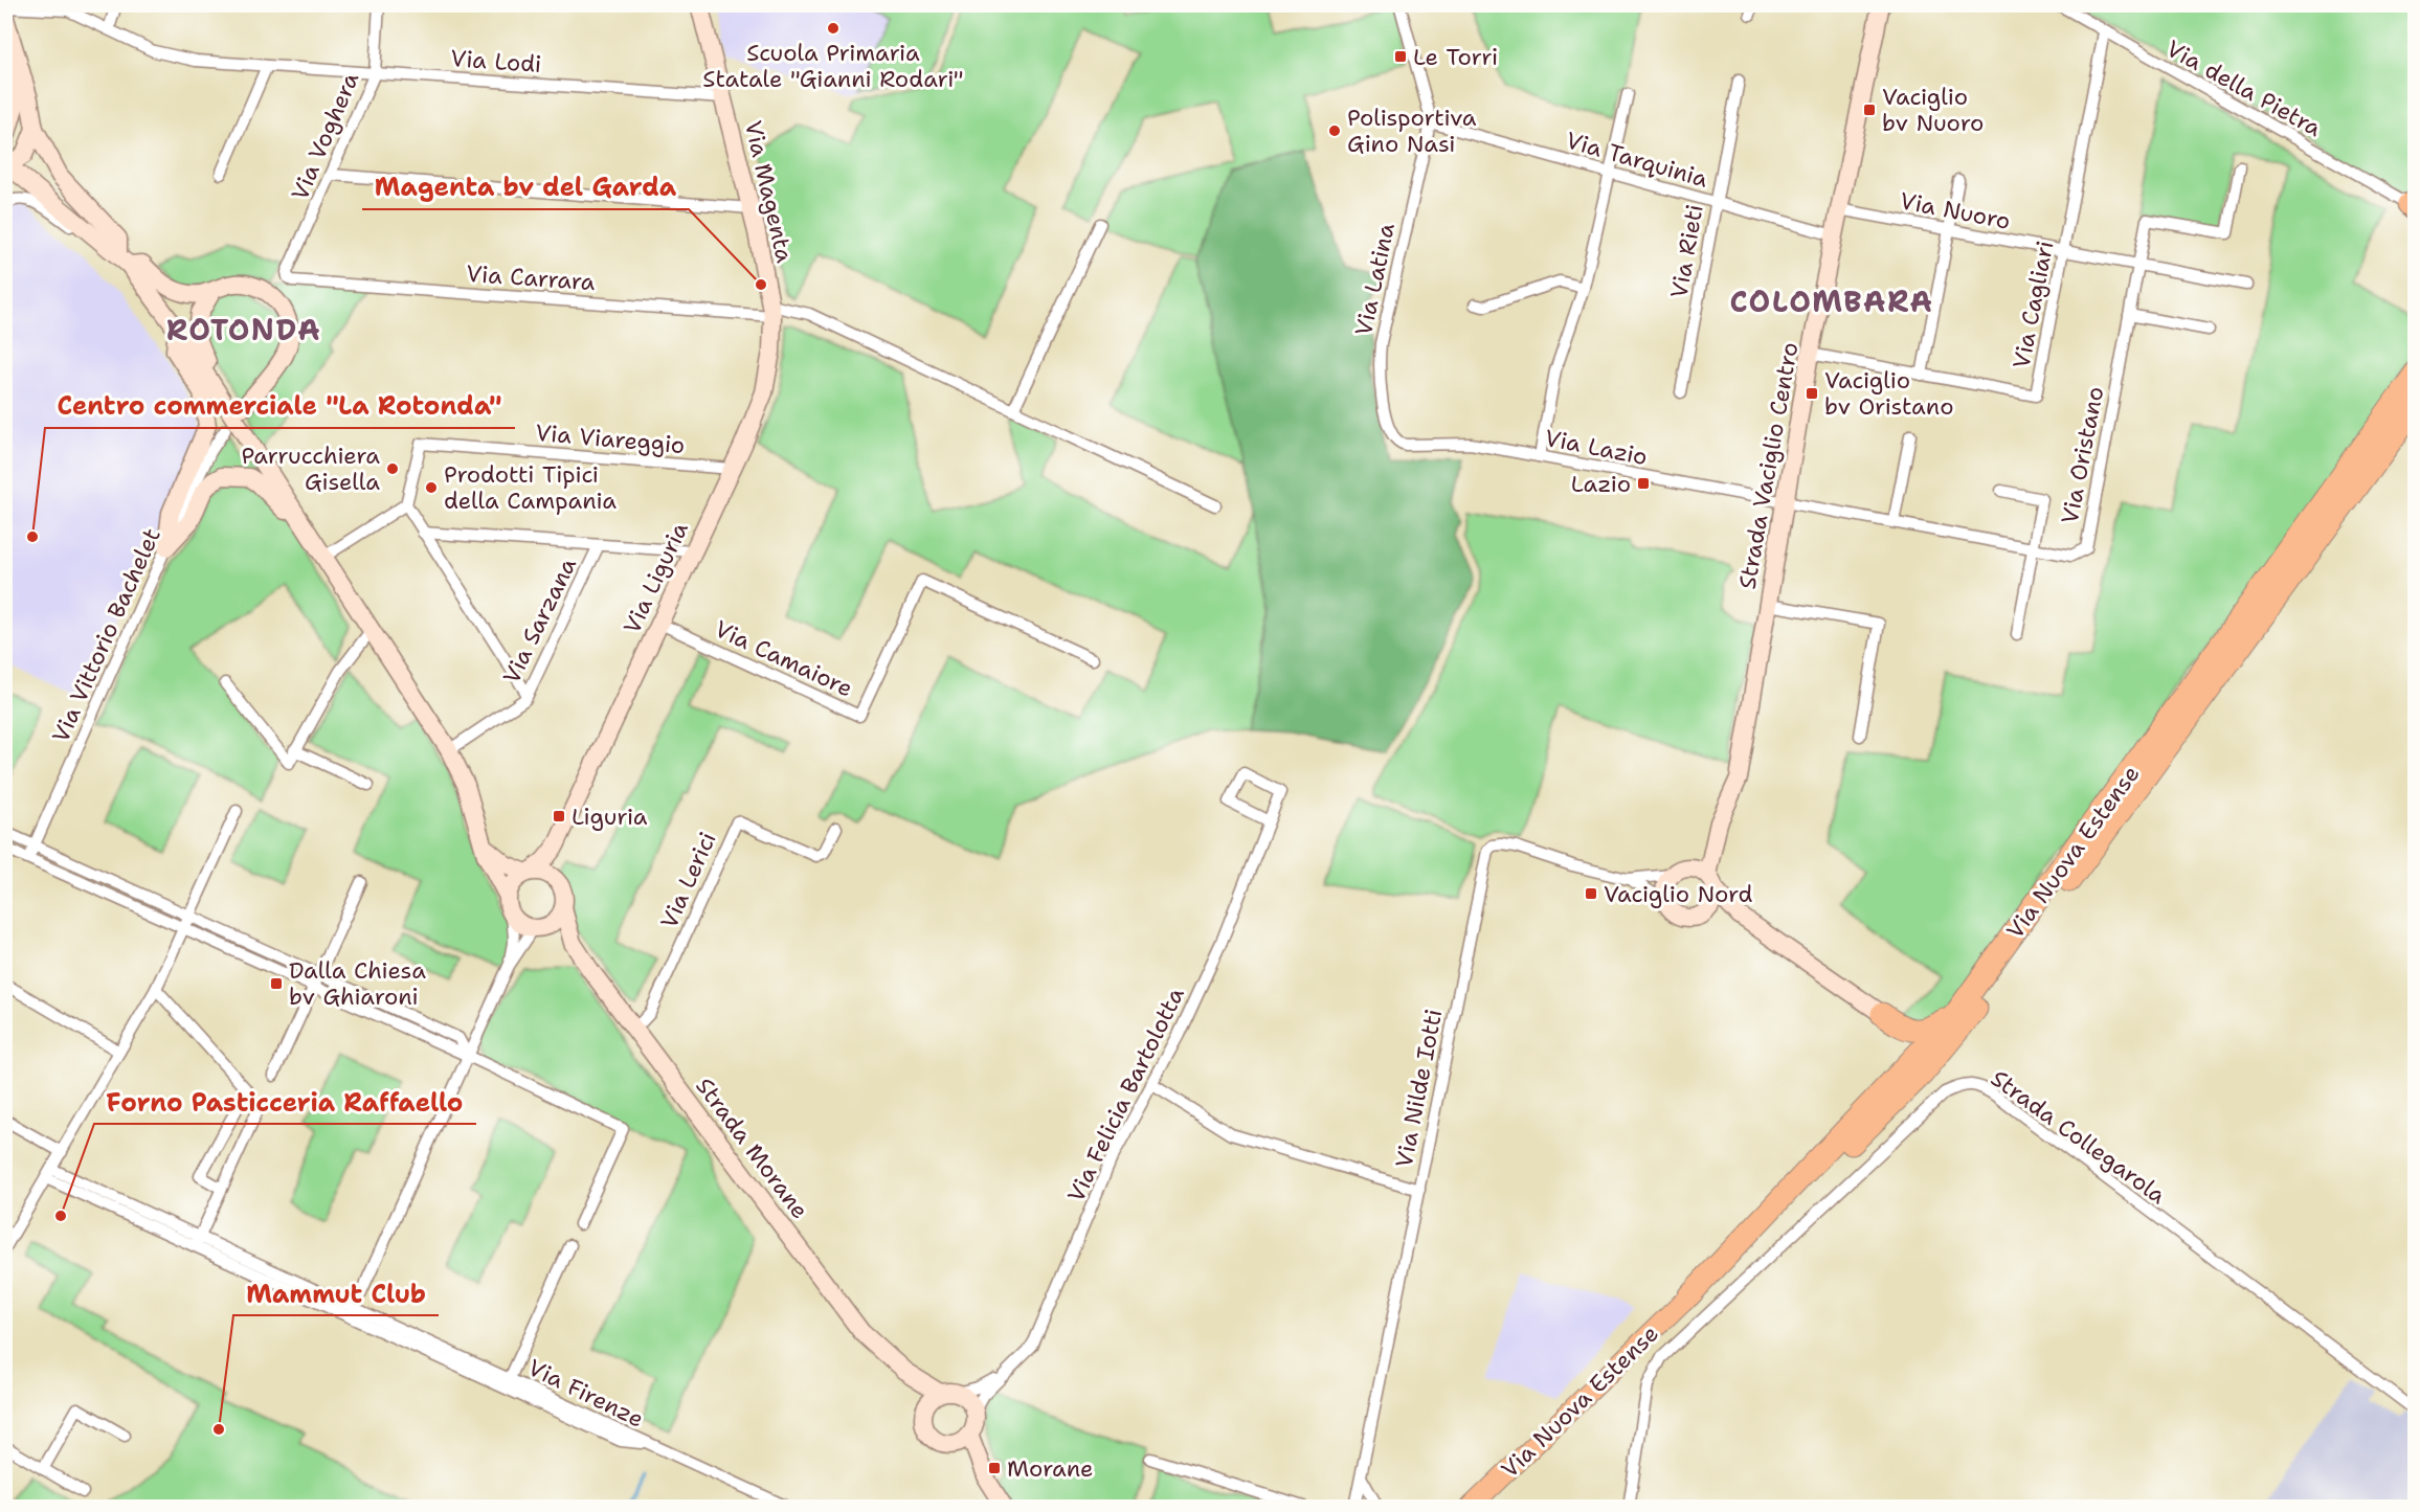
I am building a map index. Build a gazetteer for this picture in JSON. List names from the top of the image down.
{
  "streets": {
    "highway": ["Via Nuova Estense"],
    "street": [
      "Via Lodi",
      "Via della Pietra",
      "Via Voghera",
      "Via Tarquinia",
      "Via Magenta",
      "Via Nuoro",
      "Via Rieti",
      "Via Carrara",
      "Via Latina",
      "Via Cagliari",
      "Via Viareggio",
      "Via Lazio",
      "Via Oristano",
      "Strada Vaciglio Centro",
      "Via Liguria",
      "Via Sarzana",
      "Via Vittorio Bachelet",
      "Via Camaiore",
      "Via Lerici",
      "Via Nilde Iotti",
      "Via Felicia Bartolotta",
      "Strada Collegarola",
      "Strada Morane",
      "Via Firenze"
    ]
  },
  "crossings": [
    ["Via Lodi", "Via Voghera"],
    ["Via Lodi", "Via Magenta"],
    ["Via della Pietra", "Via Cagliari"],
    ["Via Voghera", "Via Carrara"],
    ["Via Tarquinia", "Via Rieti"],
    ["Via Tarquinia", "Via Latina"],
    ["Via Tarquinia", "Strada Vaciglio Centro"],
    ["Via Magenta", "Via Carrara"],
    ["Via Magenta", "Via Liguria"],
    ["Via Nuoro", "Via Cagliari"],
    ["Via Nuoro", "Via Oristano"],
    ["Via Nuoro", "Strada Vaciglio Centro"],
    ["Via Carrara", "Via Liguria"],
    ["Via Latina", "Via Lazio"],
    ["Via Cagliari", "Strada Vaciglio Centro"],
    ["Via Viareggio", "Via Liguria"],
    ["Via Lazio", "Via Oristano"],
    ["Via Lazio", "Strada Vaciglio Centro"],
    ["Via Oristano", "Strada Vaciglio Centro"],
    ["Strada Vaciglio Centro", "Via Nilde Iotti"],
    ["Via Liguria", "Via Camaiore"],
    ["Via Liguria", "Strada Morane"],
    ["Via Lerici", "Strada Morane"],
    ["Via Felicia Bartolotta", "Strada Morane"]
  ],
  "districts": ["COLOMBARA", "ROTONDA"],
  "places": {
    "other": [
      "Scuola Primaria Statale \"Gianni Rodari\"",
      "Polisportiva Gino Nasi",
      "Magenta bv del Garda",
      "Parrucchiera Gisella",
      "Prodotti Tipici della Campania",
      "Centro commerciale \"La Rotonda\"",
      "Forno Pasticceria Raffaello",
      "Mammut Club"
    ],
    "transit": [
      "Le Torri",
      "Vaciglio bv Nuoro",
      "Vaciglio bv Oristano",
      "Lazio",
      "Liguria",
      "Vaciglio Nord",
      "Dalla Chiesa bv Ghiaroni",
      "Morane"
    ]
  }
}
